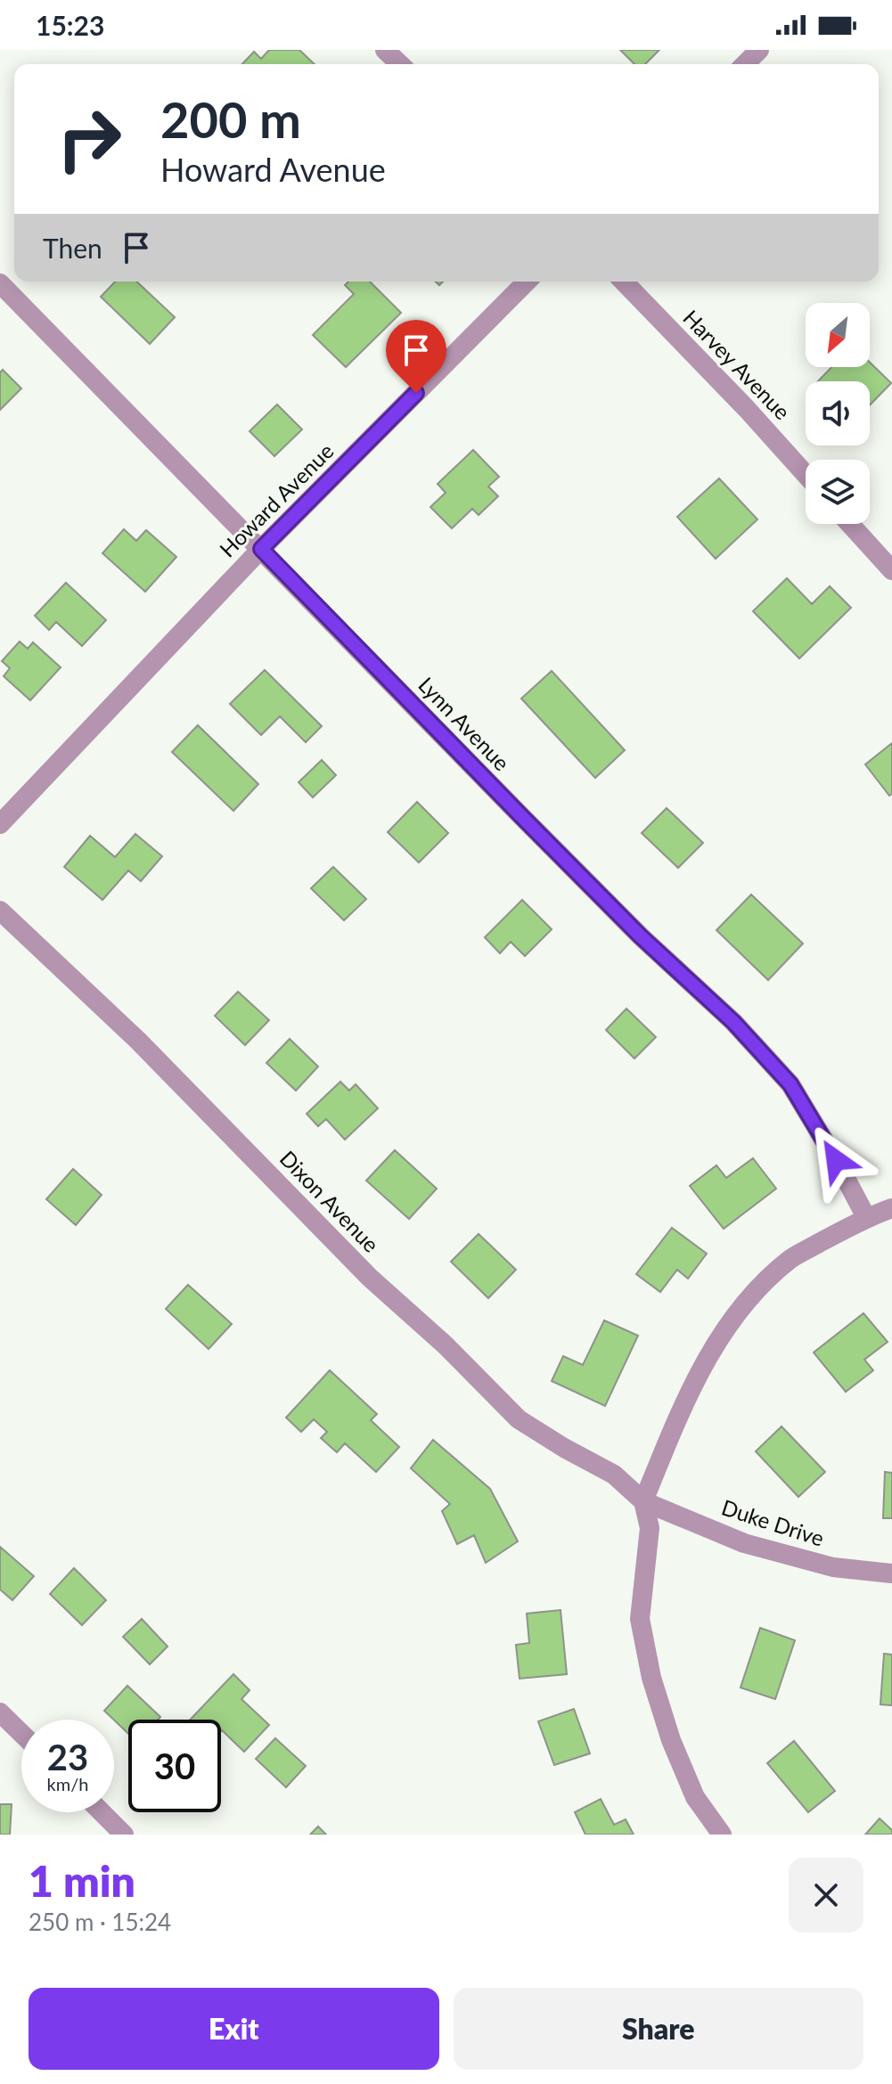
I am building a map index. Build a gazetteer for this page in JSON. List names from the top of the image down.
{
  "streets": {
    "street": [
      "Harvey Avenue",
      "Howard Avenue",
      "Lynn Avenue",
      "Dixon Avenue",
      "Duke Drive"
    ]
  },
  "crossings": [
    ["Howard Avenue", "Lynn Avenue"],
    ["Dixon Avenue", "Duke Drive"]
  ],
  "north": "bottom left",
  "page": {
    "status": "15:23",
    "turn": ["200 m", "Howard Avenue"],
    "then": "Then",
    "speed": "23 km/h",
    "limit": "30",
    "heading": ["1 min", "250 m · 15:24"],
    "buttons": ["Exit", "Share"]
  }
}
